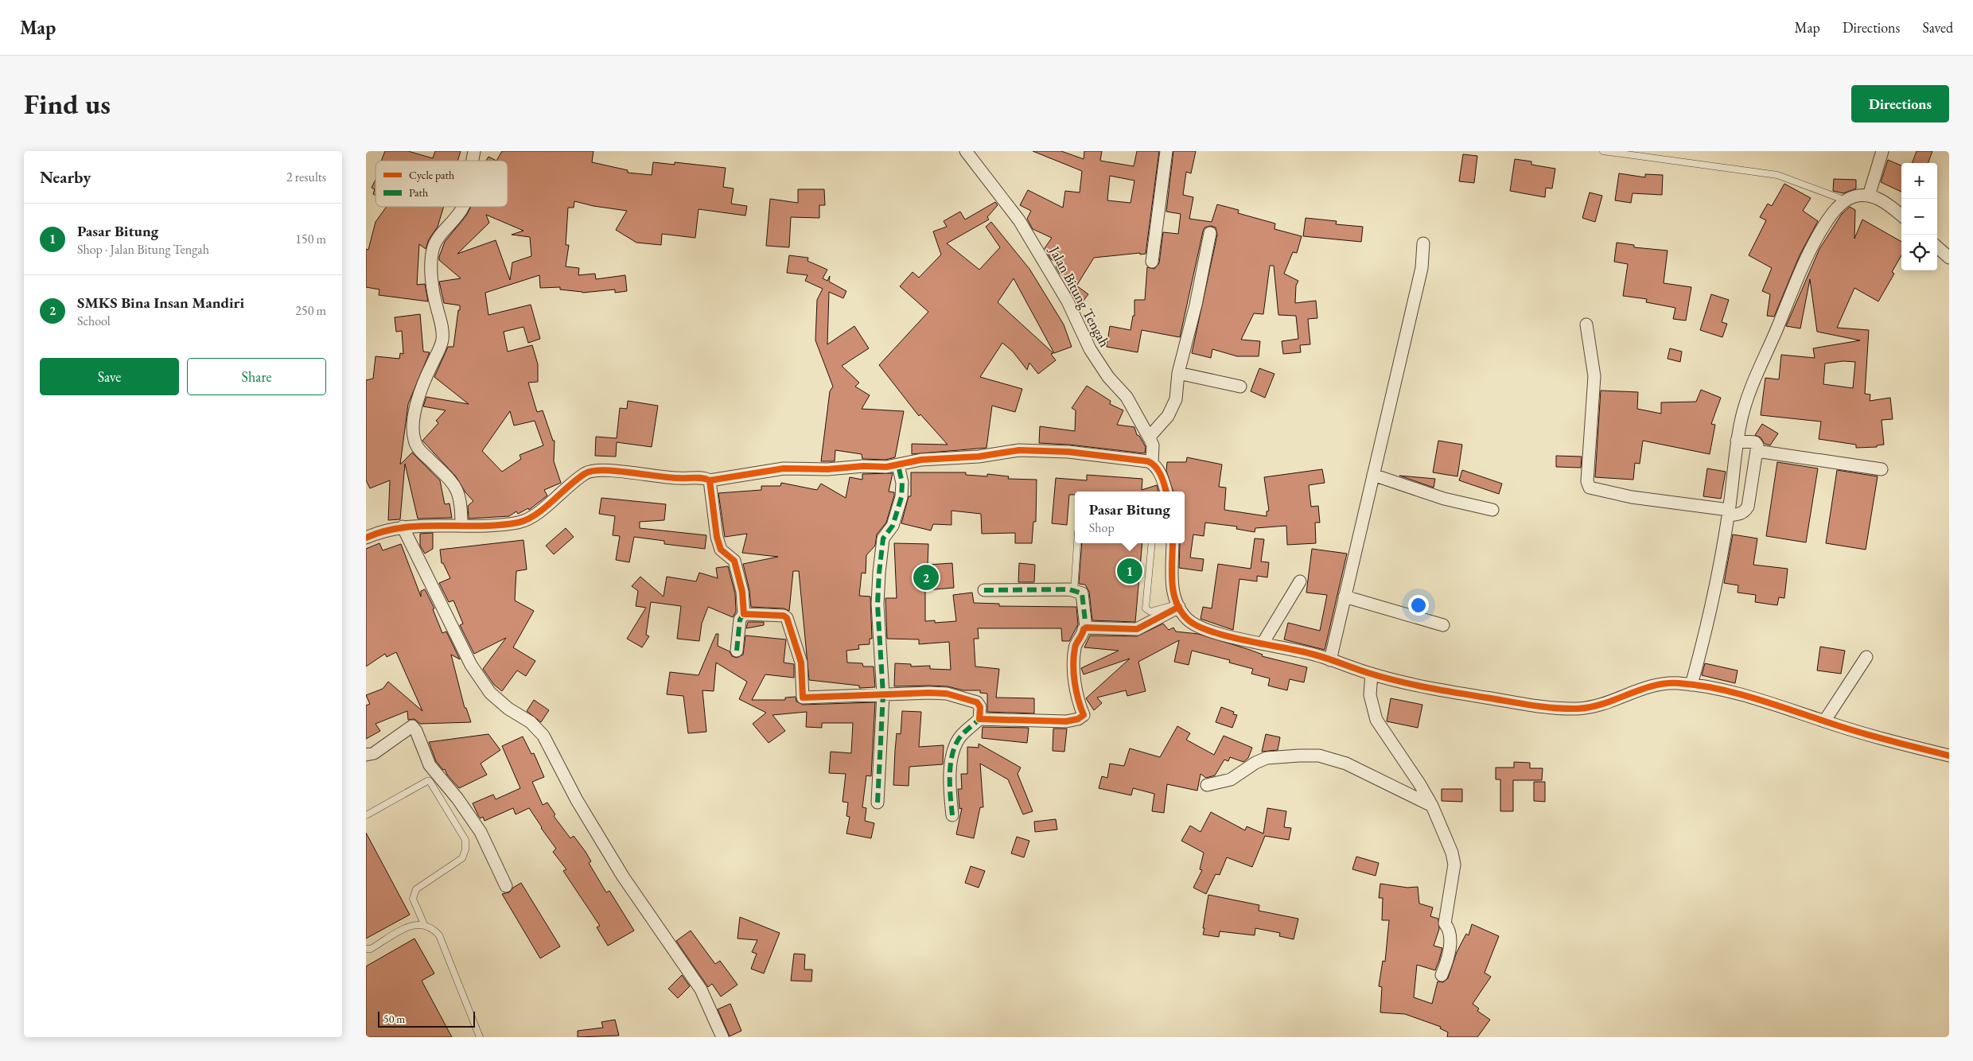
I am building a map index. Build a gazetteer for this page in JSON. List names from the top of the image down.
{
  "streets": {
    "street": ["Jalan Bitung Tengah"]
  },
  "legend": ["Cycle path", "Path"],
  "scale_bar": "50 m",
  "page": {
    "header": "Map",
    "nav": ["Map", "Directions", "Saved"],
    "buttons": [
      "Directions",
      ["Save", "Share"]
    ],
    "title": "Find us",
    "heading": ["Nearby", "2 results"],
    "map_buttons": ["+", "−"],
    "list": [
      {
        "mark": "1",
        "name": "Pasar Bitung",
        "note": "Shop · Jalan Bitung Tengah",
        "value": "150 m"
      },
      {
        "mark": "2",
        "name": "SMKS Bina Insan Mandiri",
        "note": "School",
        "value": "250 m"
      }
    ],
    "popup": ["Pasar Bitung", "Shop"],
    "pins": ["1", "2"],
    "scale": "50 m"
  }
}
